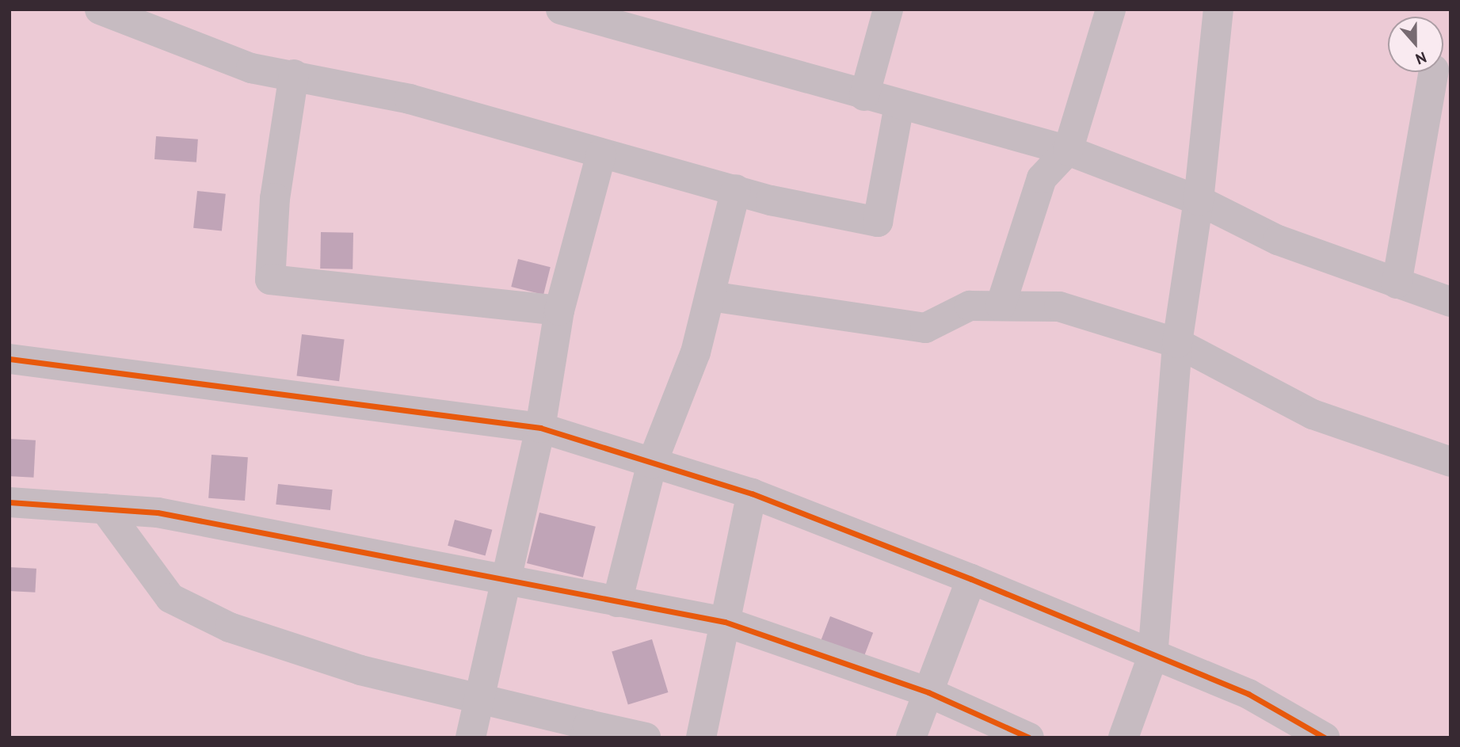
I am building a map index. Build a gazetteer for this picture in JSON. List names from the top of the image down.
{
  "north": "bottom"
}
